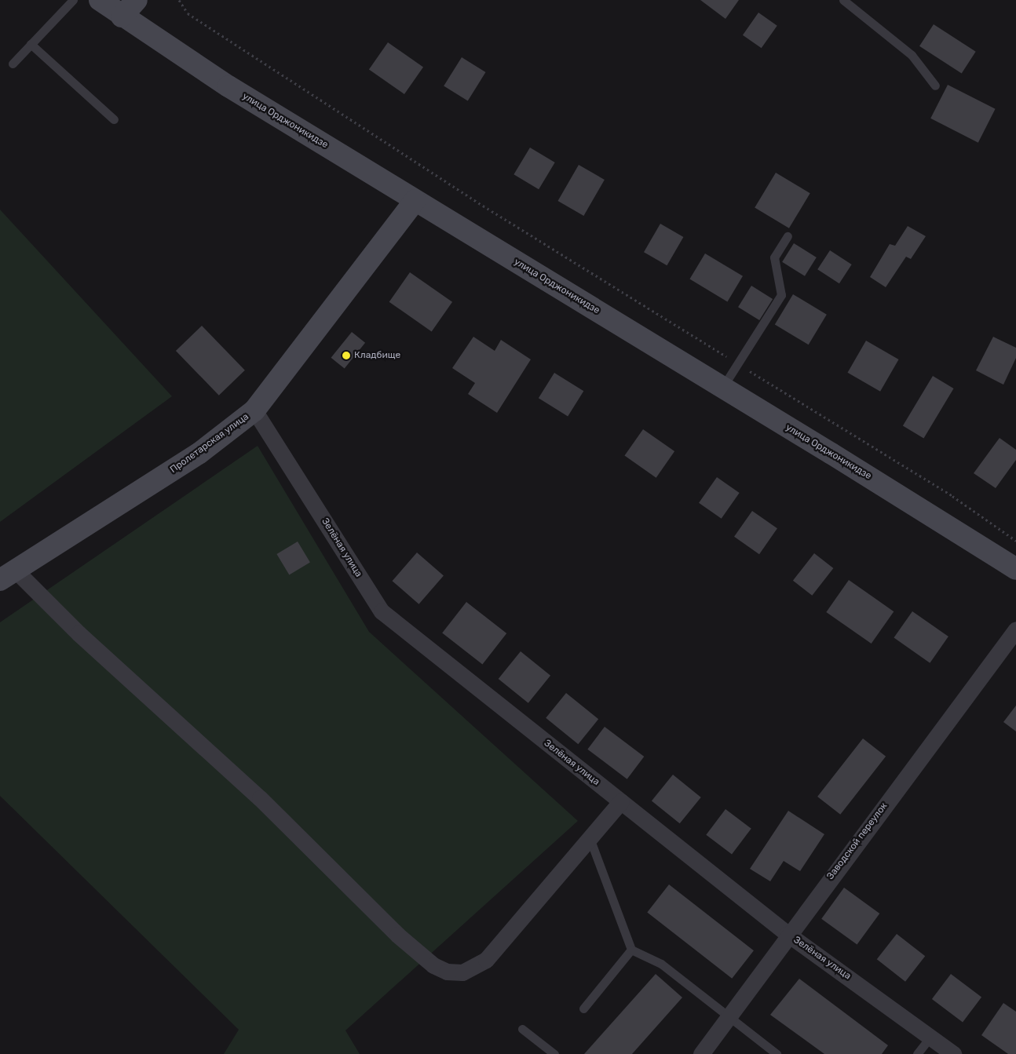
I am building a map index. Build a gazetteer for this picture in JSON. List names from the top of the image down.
{
  "streets": {
    "main road": ["улица Орджоникидзе", "Пролетарская улица"],
    "street": ["Зелёная улица", "Заводской переулок"]
  },
  "crossings": [
    ["улица Орджоникидзе", "Пролетарская улица"],
    ["Пролетарская улица", "Зелёная улица"],
    ["Зелёная улица", "Заводской переулок"]
  ],
  "places": ["Кладбище"]
}
